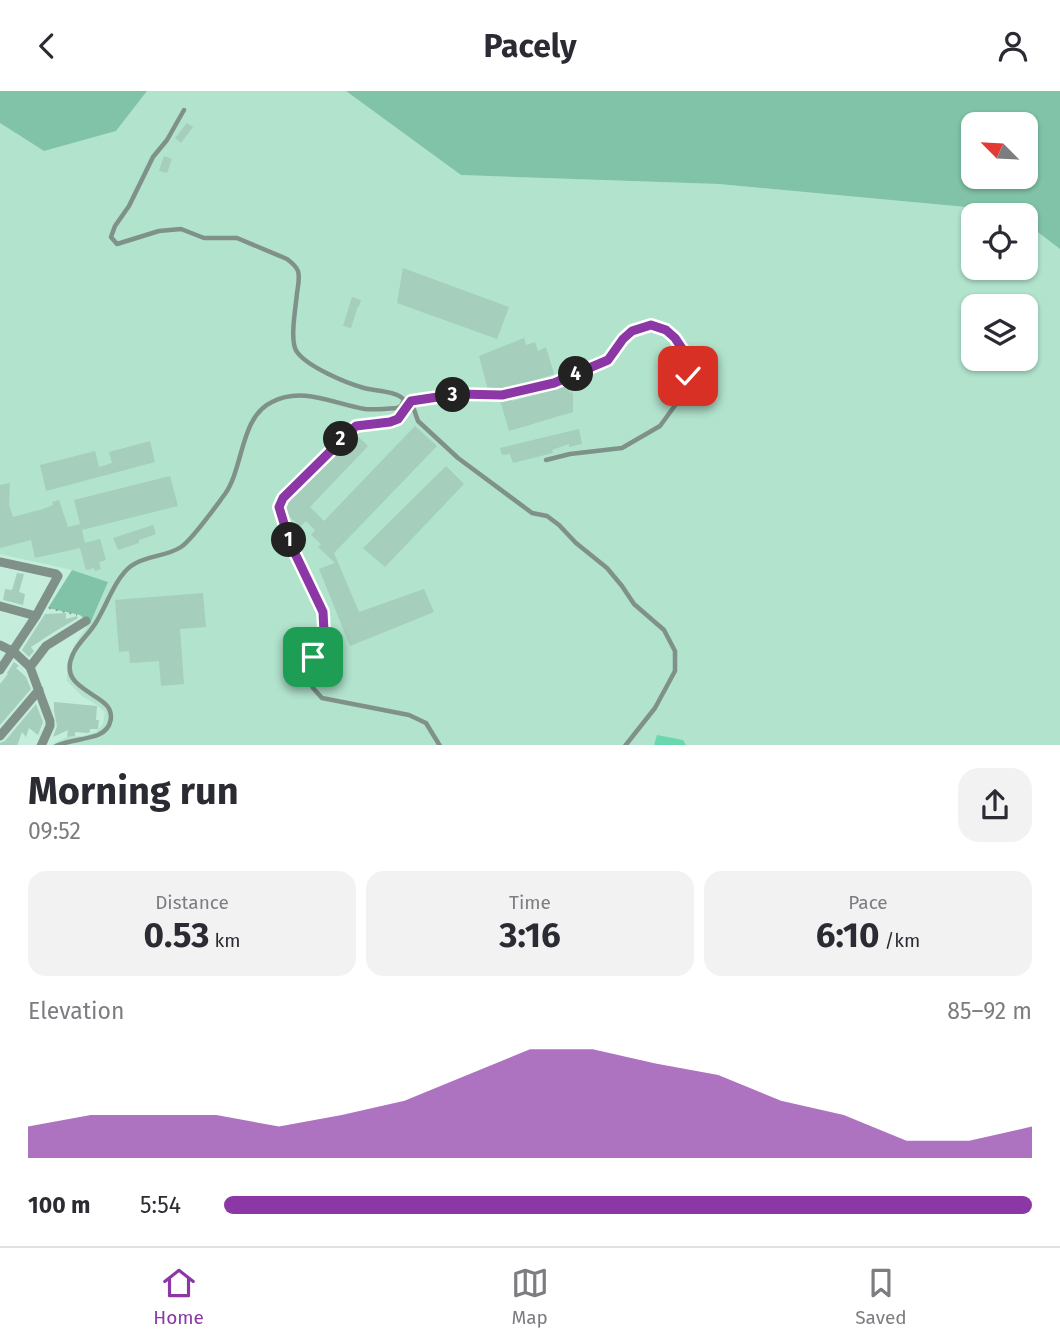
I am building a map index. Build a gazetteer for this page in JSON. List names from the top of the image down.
{
  "north": "top left",
  "page": {
    "header": "Pacely",
    "pins": [
      "4",
      "3",
      "2",
      "1"
    ],
    "heading": ["Morning run", "09:52"],
    "stats": [
      ["Distance", "0.53 km"],
      ["Time", "3:16"],
      ["Pace", "6:10 /km"]
    ],
    "chart": ["Elevation", "85–92 m"],
    "list": [
      {
        "name": "100 m",
        "note": "5:54"
      }
    ],
    "tabs": ["Home", "Map", "Saved"]
  }
}
